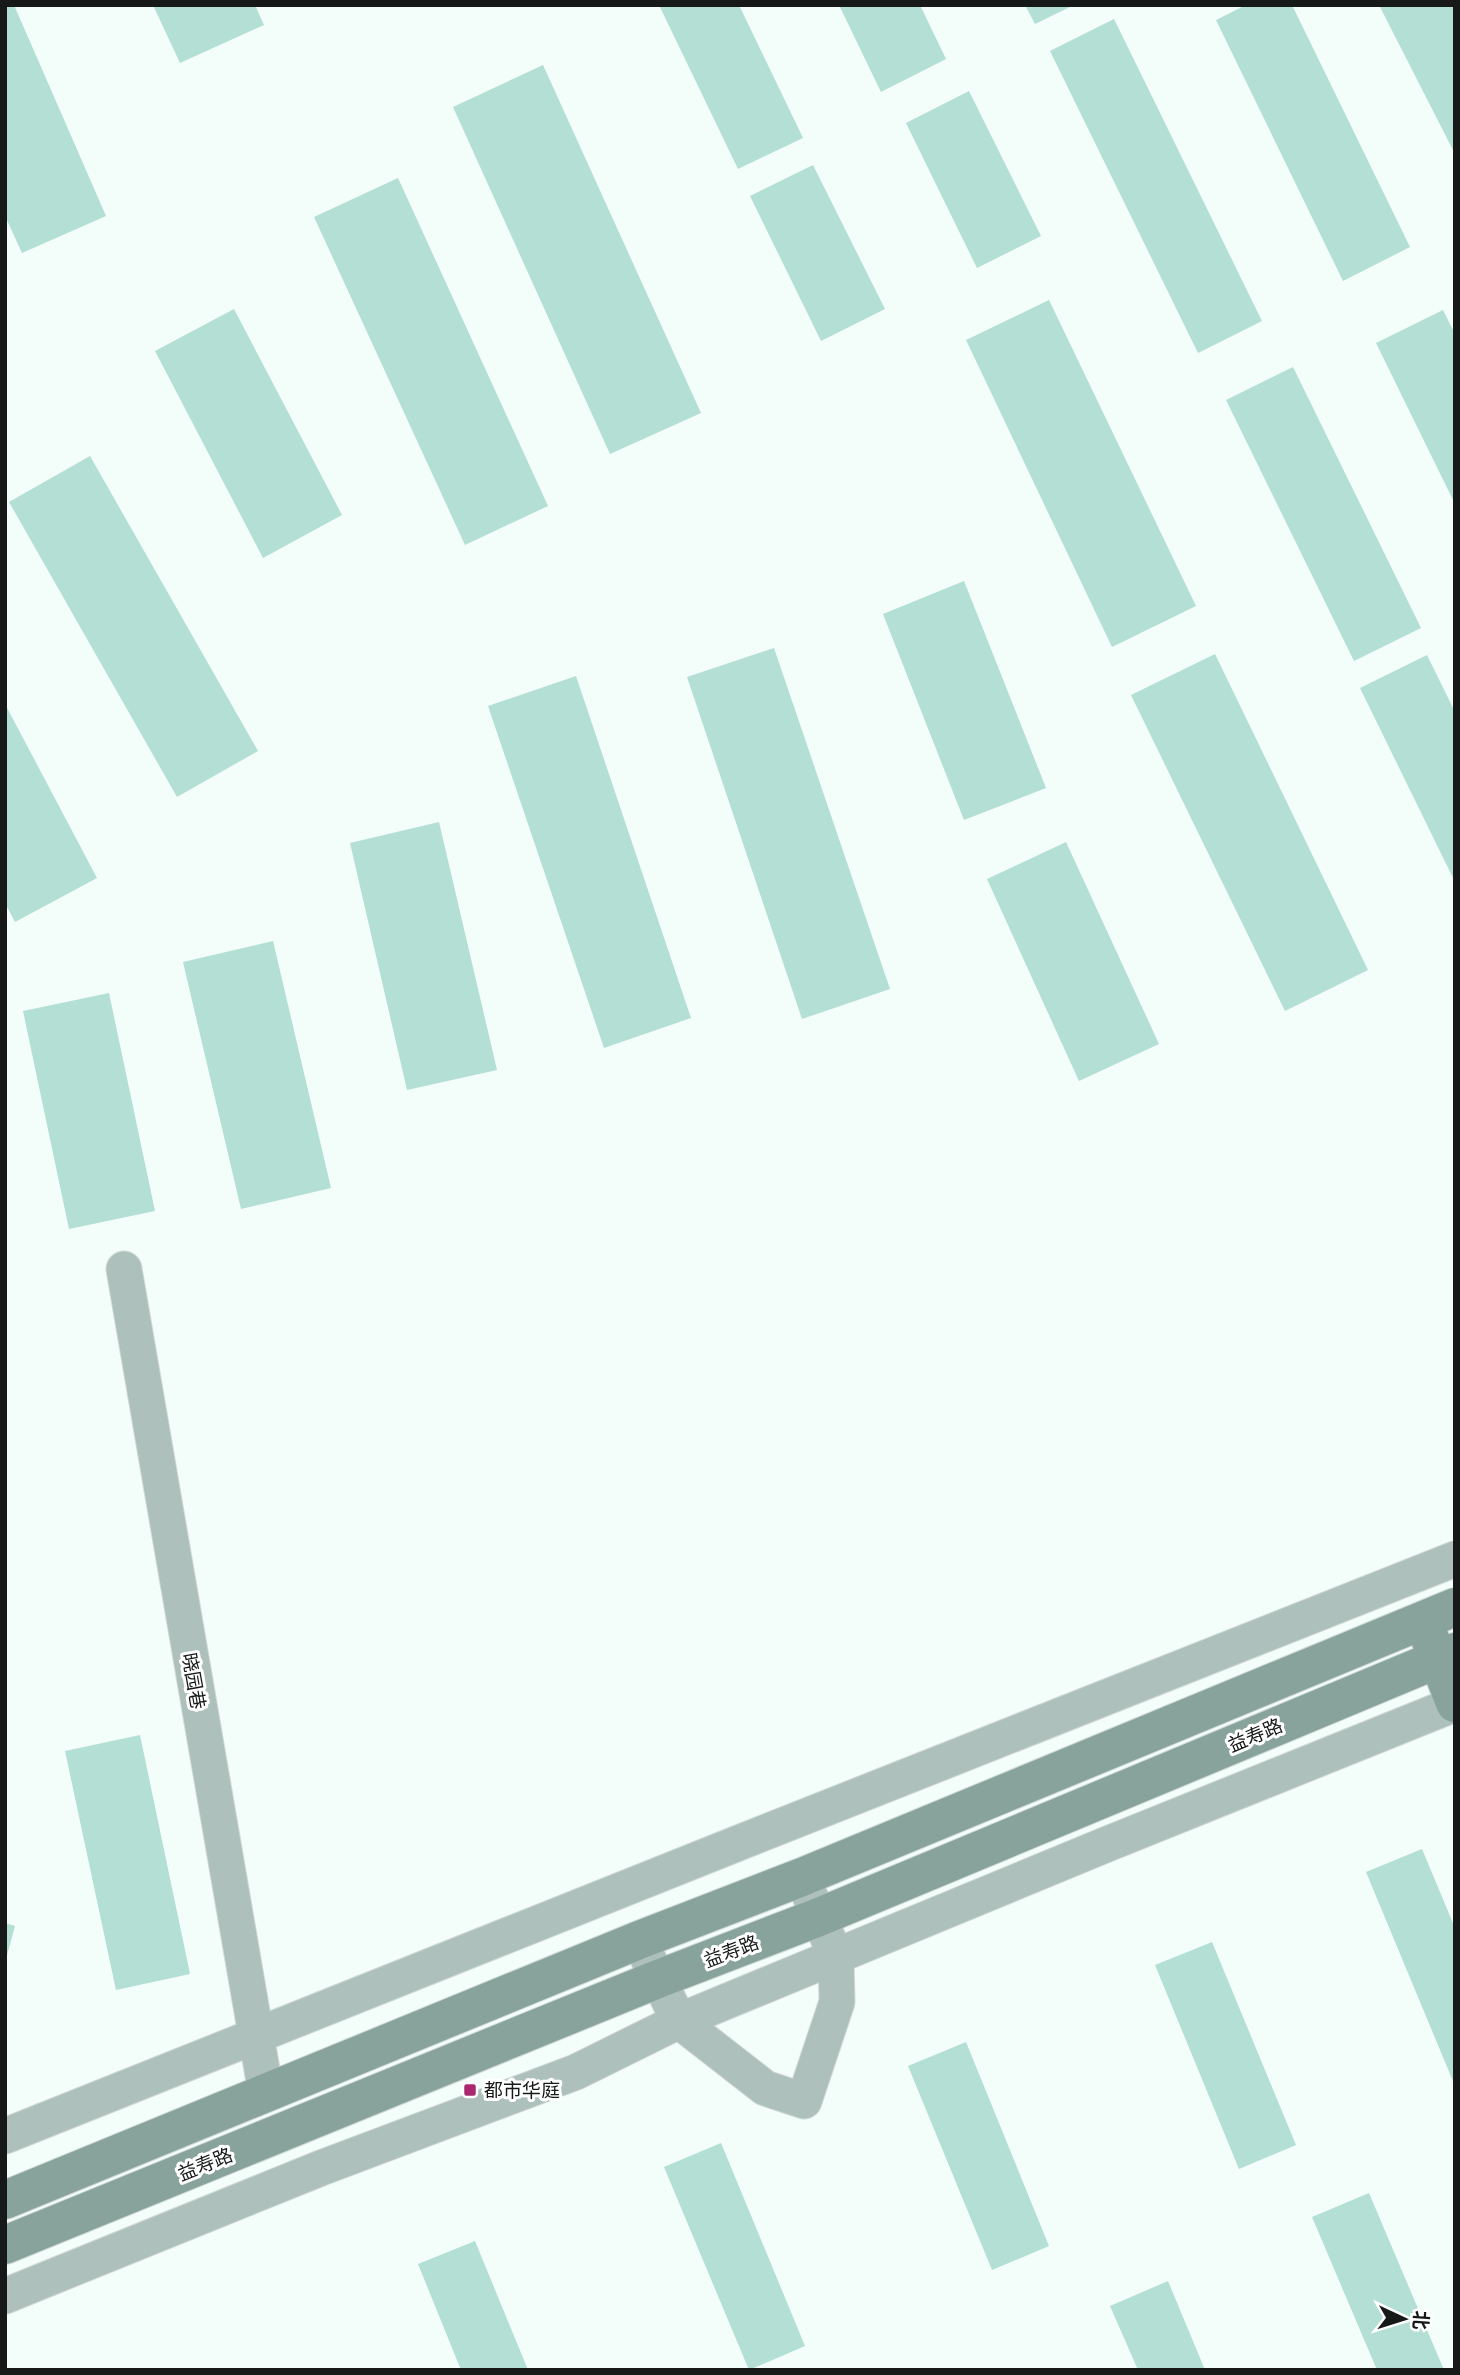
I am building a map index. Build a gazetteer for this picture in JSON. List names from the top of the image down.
{
  "streets": {
    "main road": ["益寿路"],
    "street": ["晓园巷"]
  },
  "places": {
    "transit": ["都市华庭"]
  },
  "north": "right"
}
